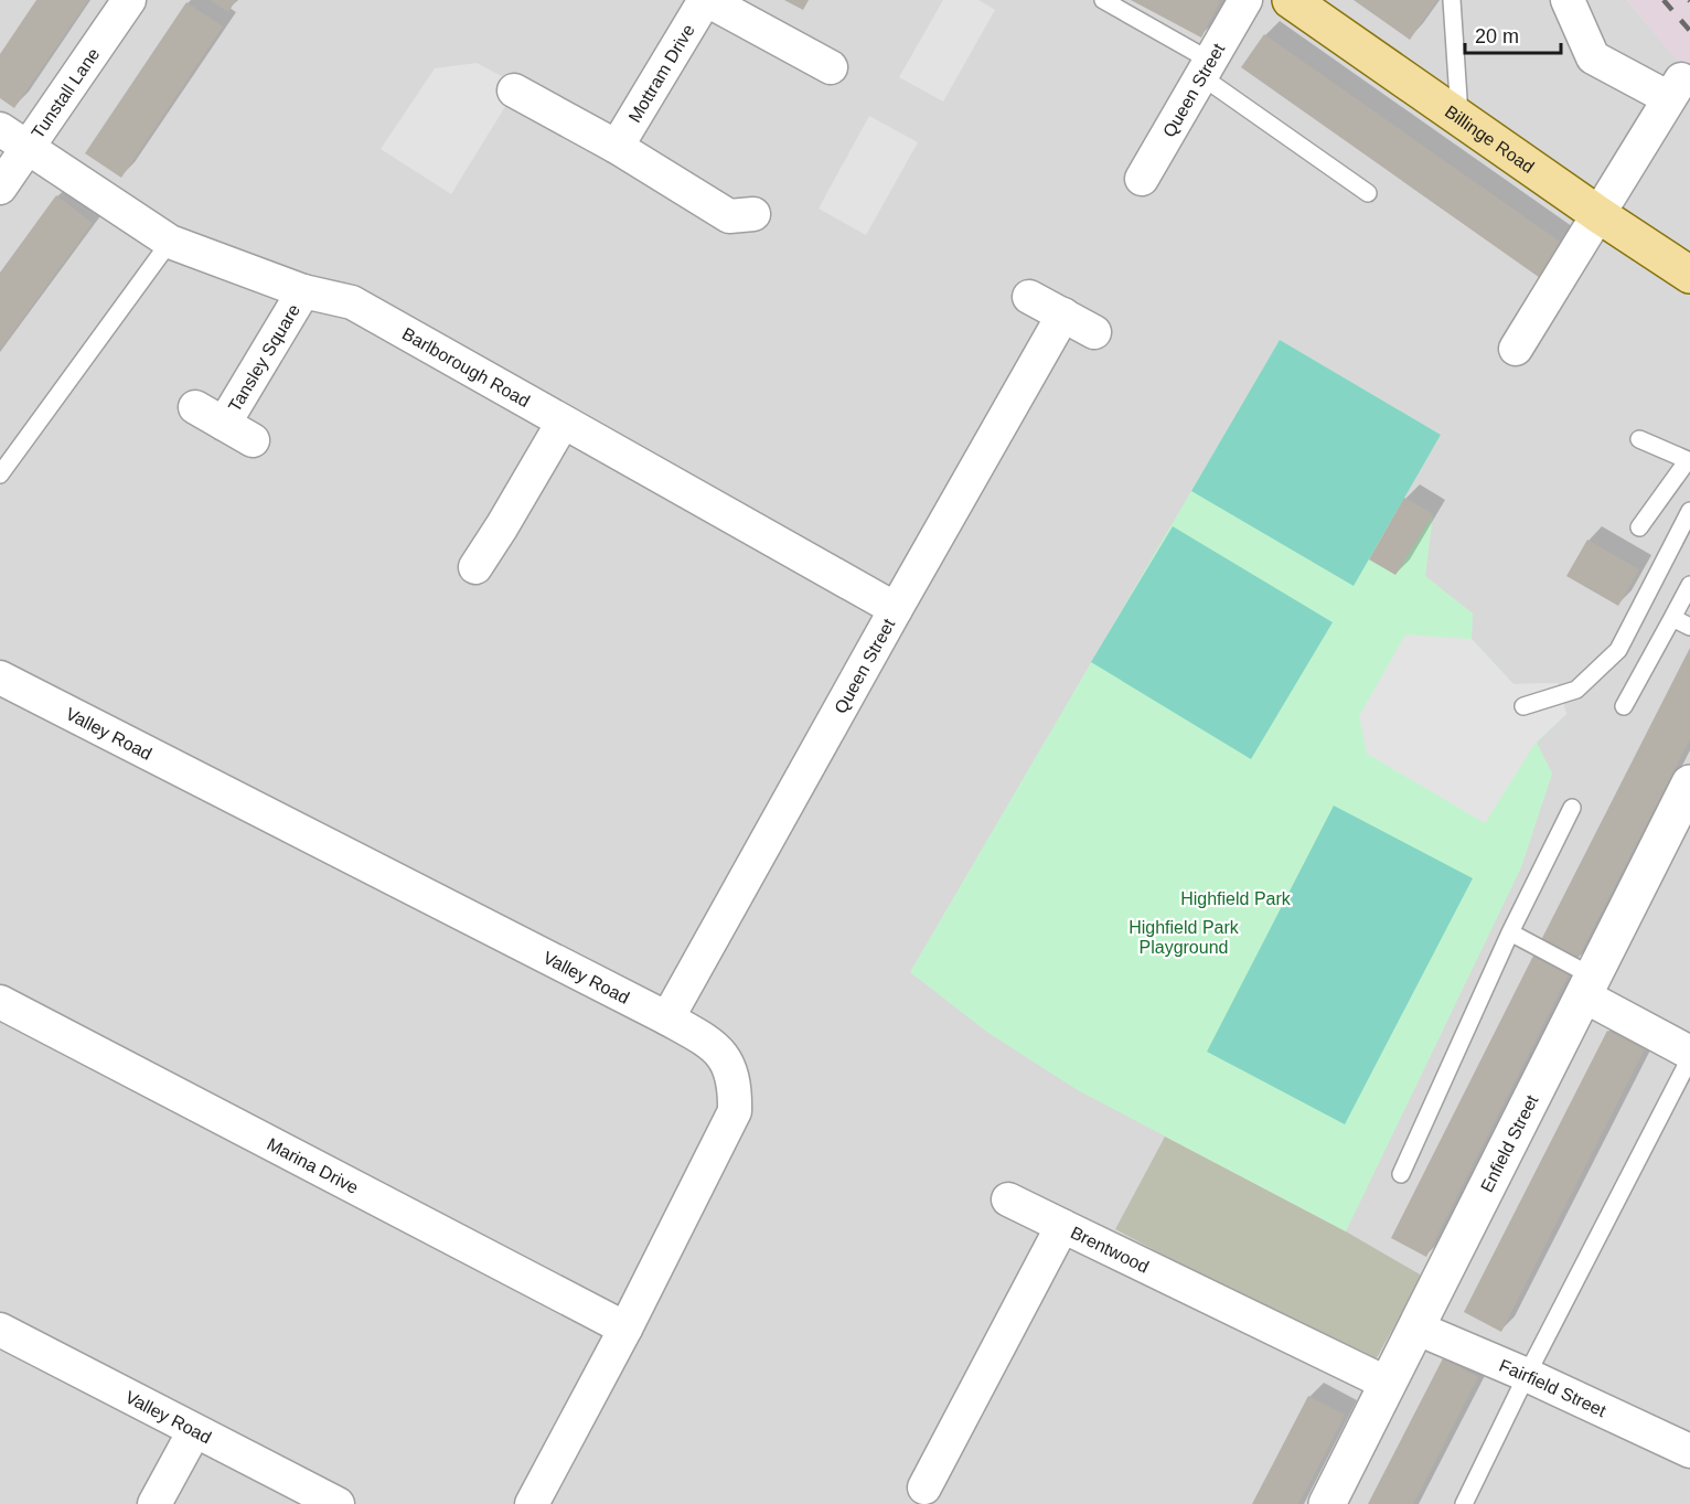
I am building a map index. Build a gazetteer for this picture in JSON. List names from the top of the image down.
{
  "streets": {
    "main road": ["Billinge Road"],
    "street": [
      "Mottram Drive",
      "Queen Street",
      "Tunstall Lane",
      "Tansley Square",
      "Barlborough Road",
      "Valley Road",
      "Enfield Street",
      "Marina Drive",
      "Brentwood",
      "Fairfield Street"
    ]
  },
  "crossings": [
    ["Queen Street", "Barlborough Road"],
    ["Queen Street", "Valley Road"],
    ["Tunstall Lane", "Barlborough Road"],
    ["Tansley Square", "Barlborough Road"],
    ["Valley Road", "Marina Drive"],
    ["Enfield Street", "Brentwood"],
    ["Enfield Street", "Fairfield Street"]
  ],
  "parks": ["Highfield Park", "Highfield Park Playground"],
  "scale_bar": "20 m"
}
